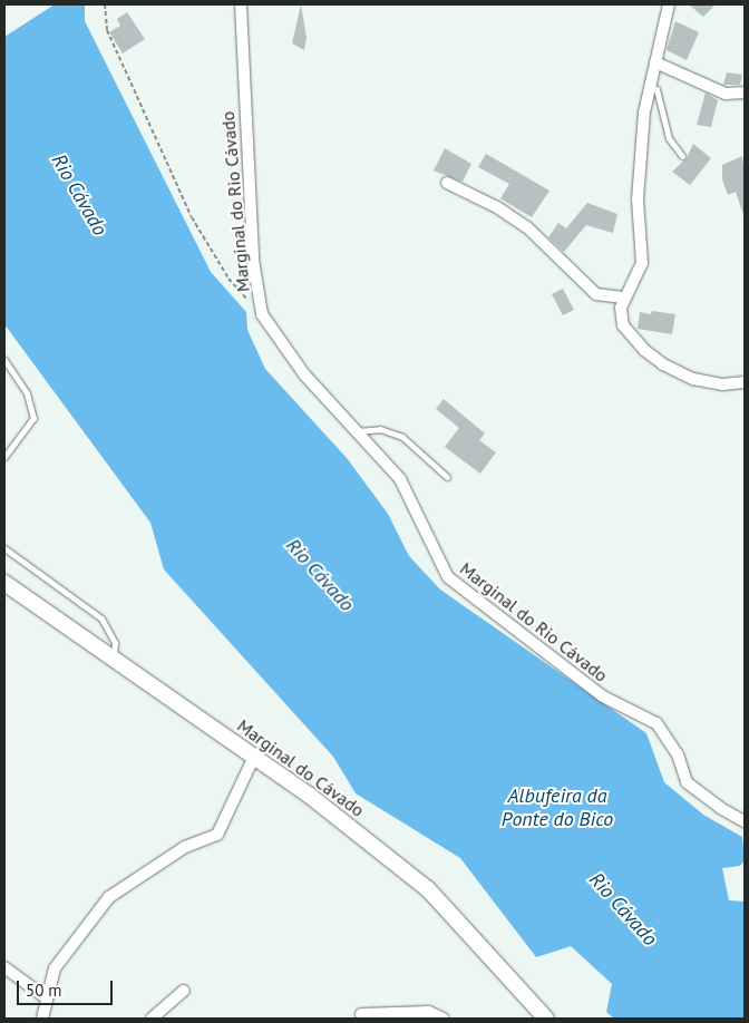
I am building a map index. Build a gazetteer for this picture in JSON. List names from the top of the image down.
{
  "streets": {
    "street": ["Marginal do Rio Cávado", "Marginal do Cávado"]
  },
  "water": ["Rio Cávado", "Albufeira da Ponte do Bico"],
  "scale_bar": "50 m"
}
